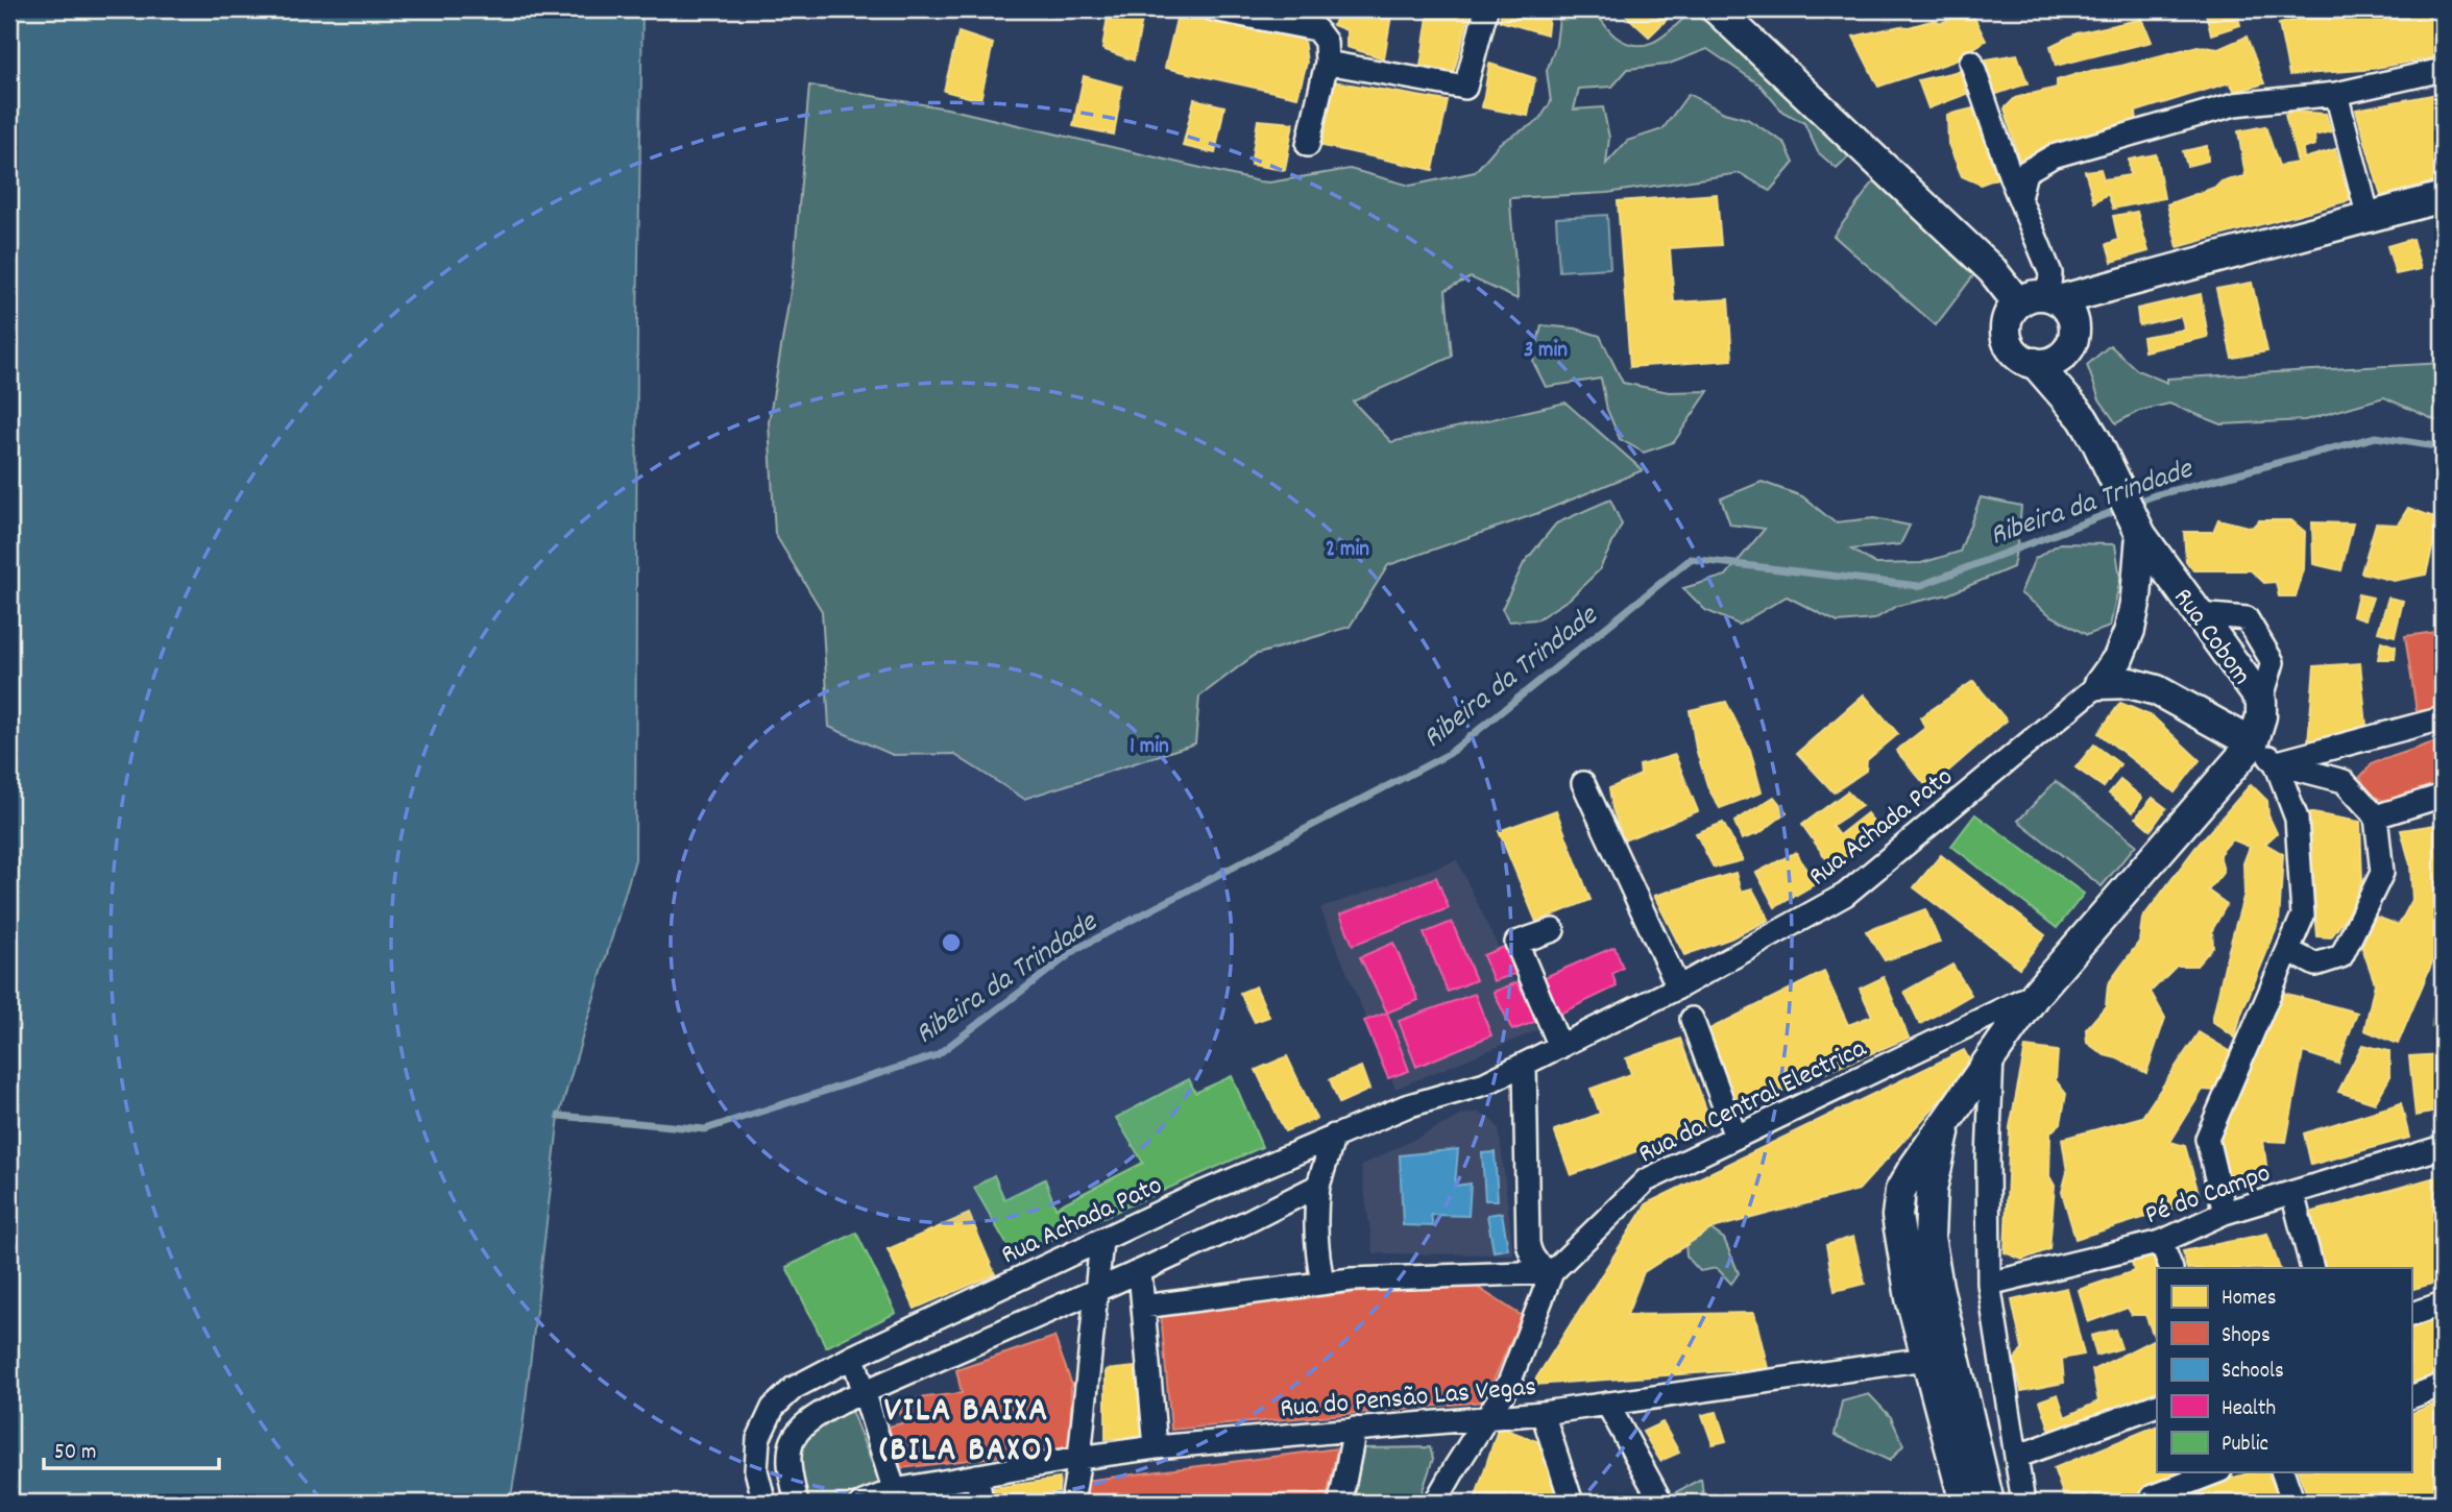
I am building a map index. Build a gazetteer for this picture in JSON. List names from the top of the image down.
{
  "streets": {
    "main road": ["Rua Cobom"],
    "street": [
      "Rua Achada Pato",
      "Rua da Central Electrica",
      "Pé do Campo",
      "Rua do Pensão Las Vegas"
    ]
  },
  "crossings": [
    ["Rua da Central Electrica", "Rua do Pensão Las Vegas"]
  ],
  "districts": ["VILA BAIXA (BILA BAXO)"],
  "water": ["Ribeira da Trindade"],
  "legend": [
    "Homes",
    "Shops",
    "Schools",
    "Health",
    "Public"
  ],
  "scale_bar": "50 m",
  "rings": ["3 min", "2 min", "1 min"]
}
